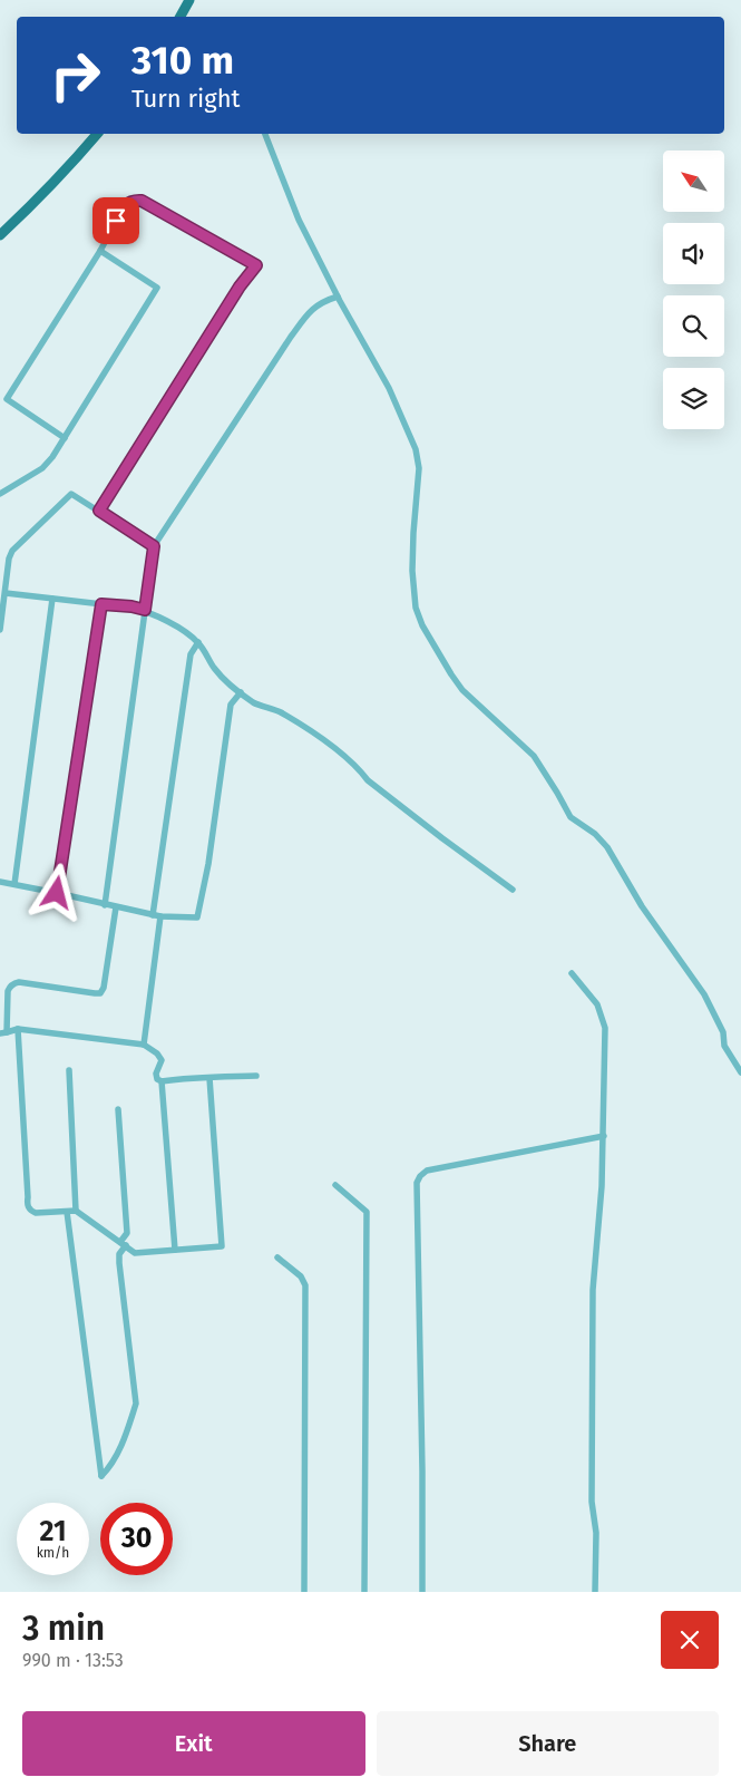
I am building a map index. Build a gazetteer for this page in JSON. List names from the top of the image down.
{
  "north": "top left",
  "page": {
    "turn": ["310 m", "Turn right"],
    "speed": "21 km/h",
    "limit": "30",
    "heading": ["3 min", "990 m · 13:53"],
    "buttons": ["Exit", "Share"]
  }
}
